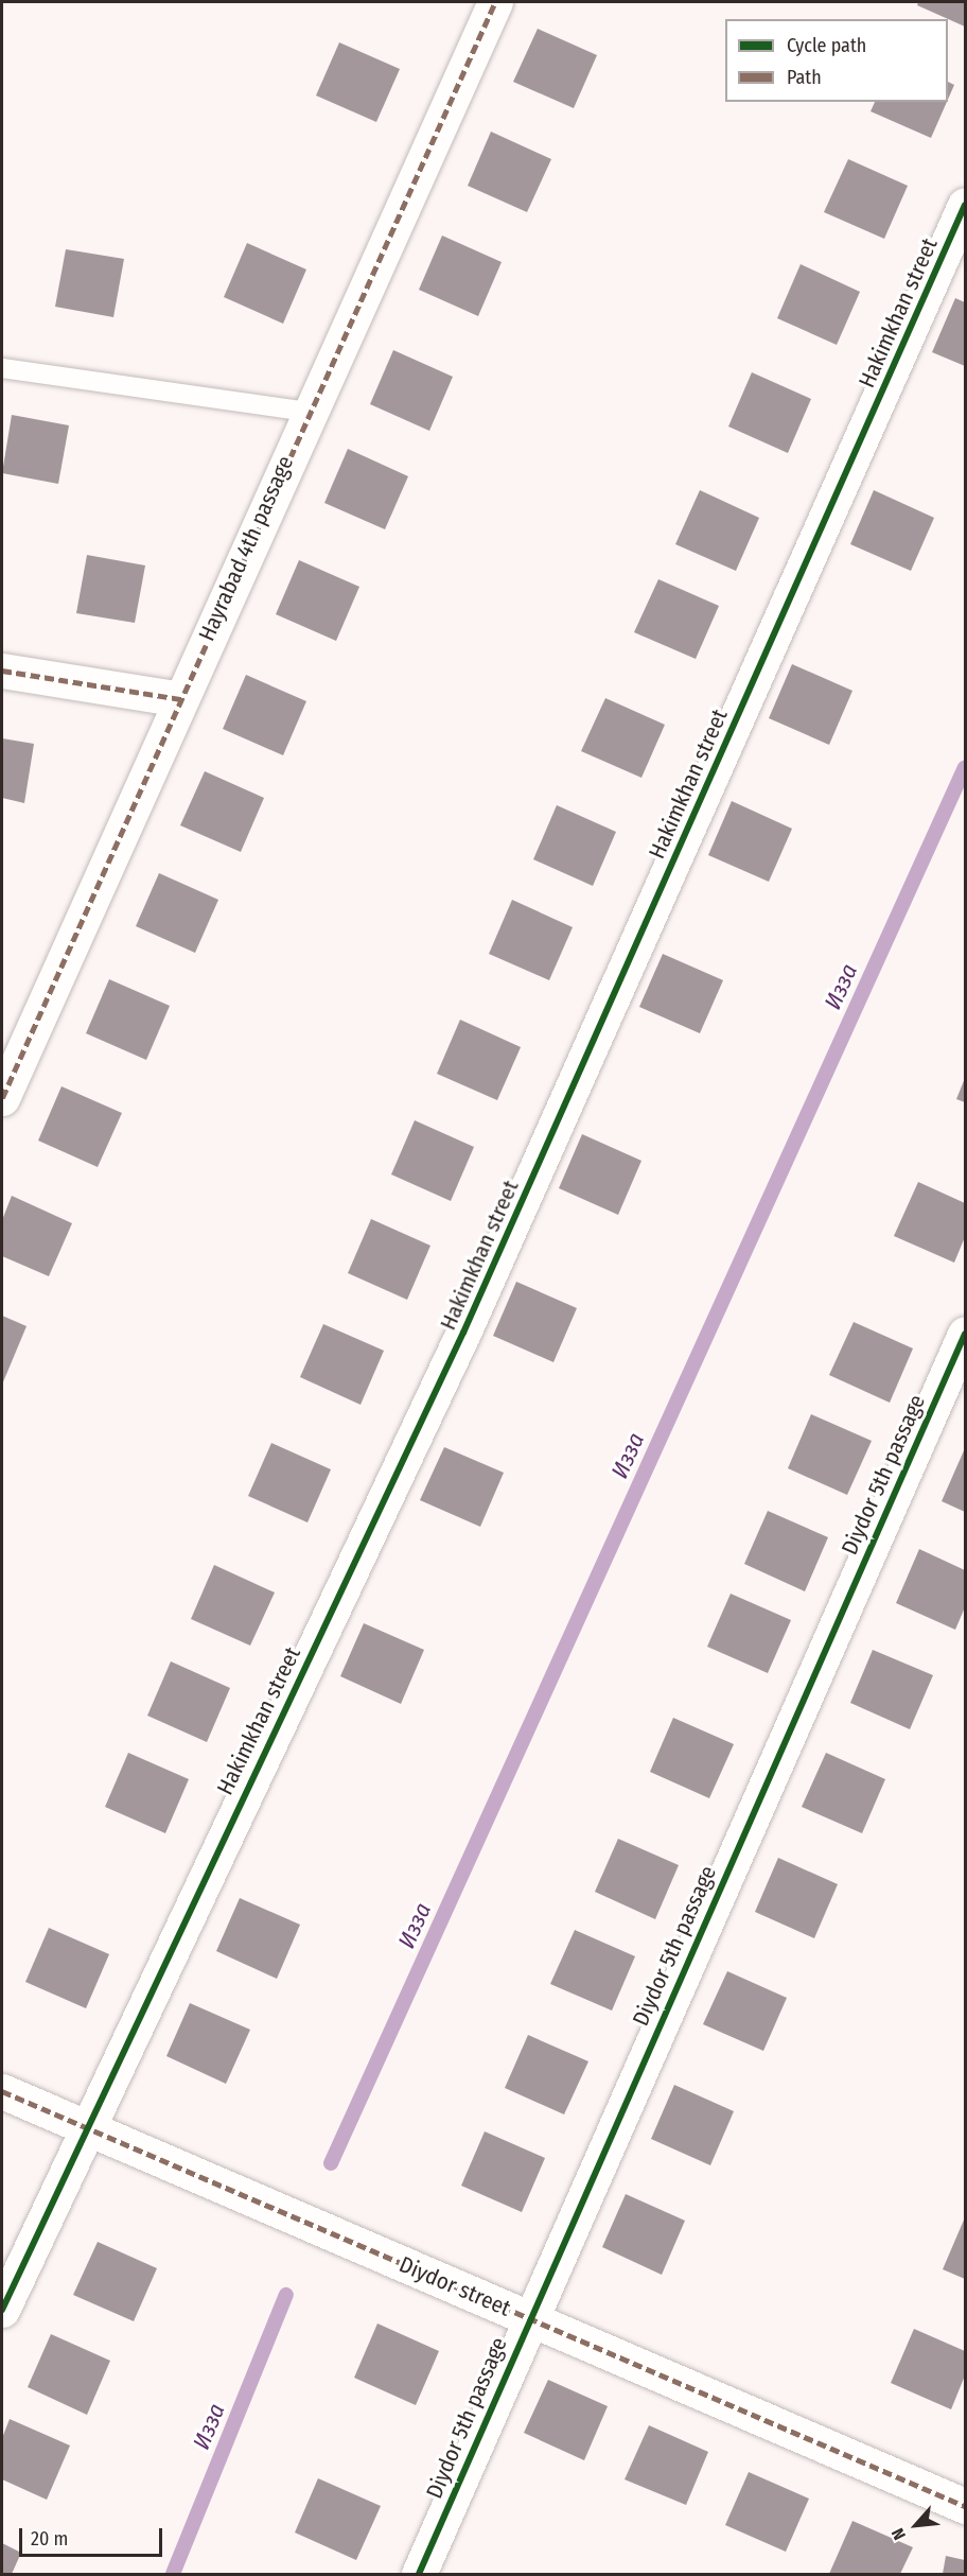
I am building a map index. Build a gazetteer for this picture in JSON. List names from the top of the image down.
{
  "streets": {
    "street": [
      "Hakimkhаn street",
      "Hayrabad 4th passage",
      "Diydor 5th passage",
      "Diydor street"
    ]
  },
  "crossings": [
    ["Hakimkhаn street", "Diydor street"],
    ["Diydor 5th passage", "Diydor street"]
  ],
  "water": ["Изза"],
  "legend": ["Cycle path", "Path"],
  "scale_bar": "20 m",
  "north": "bottom left"
}
